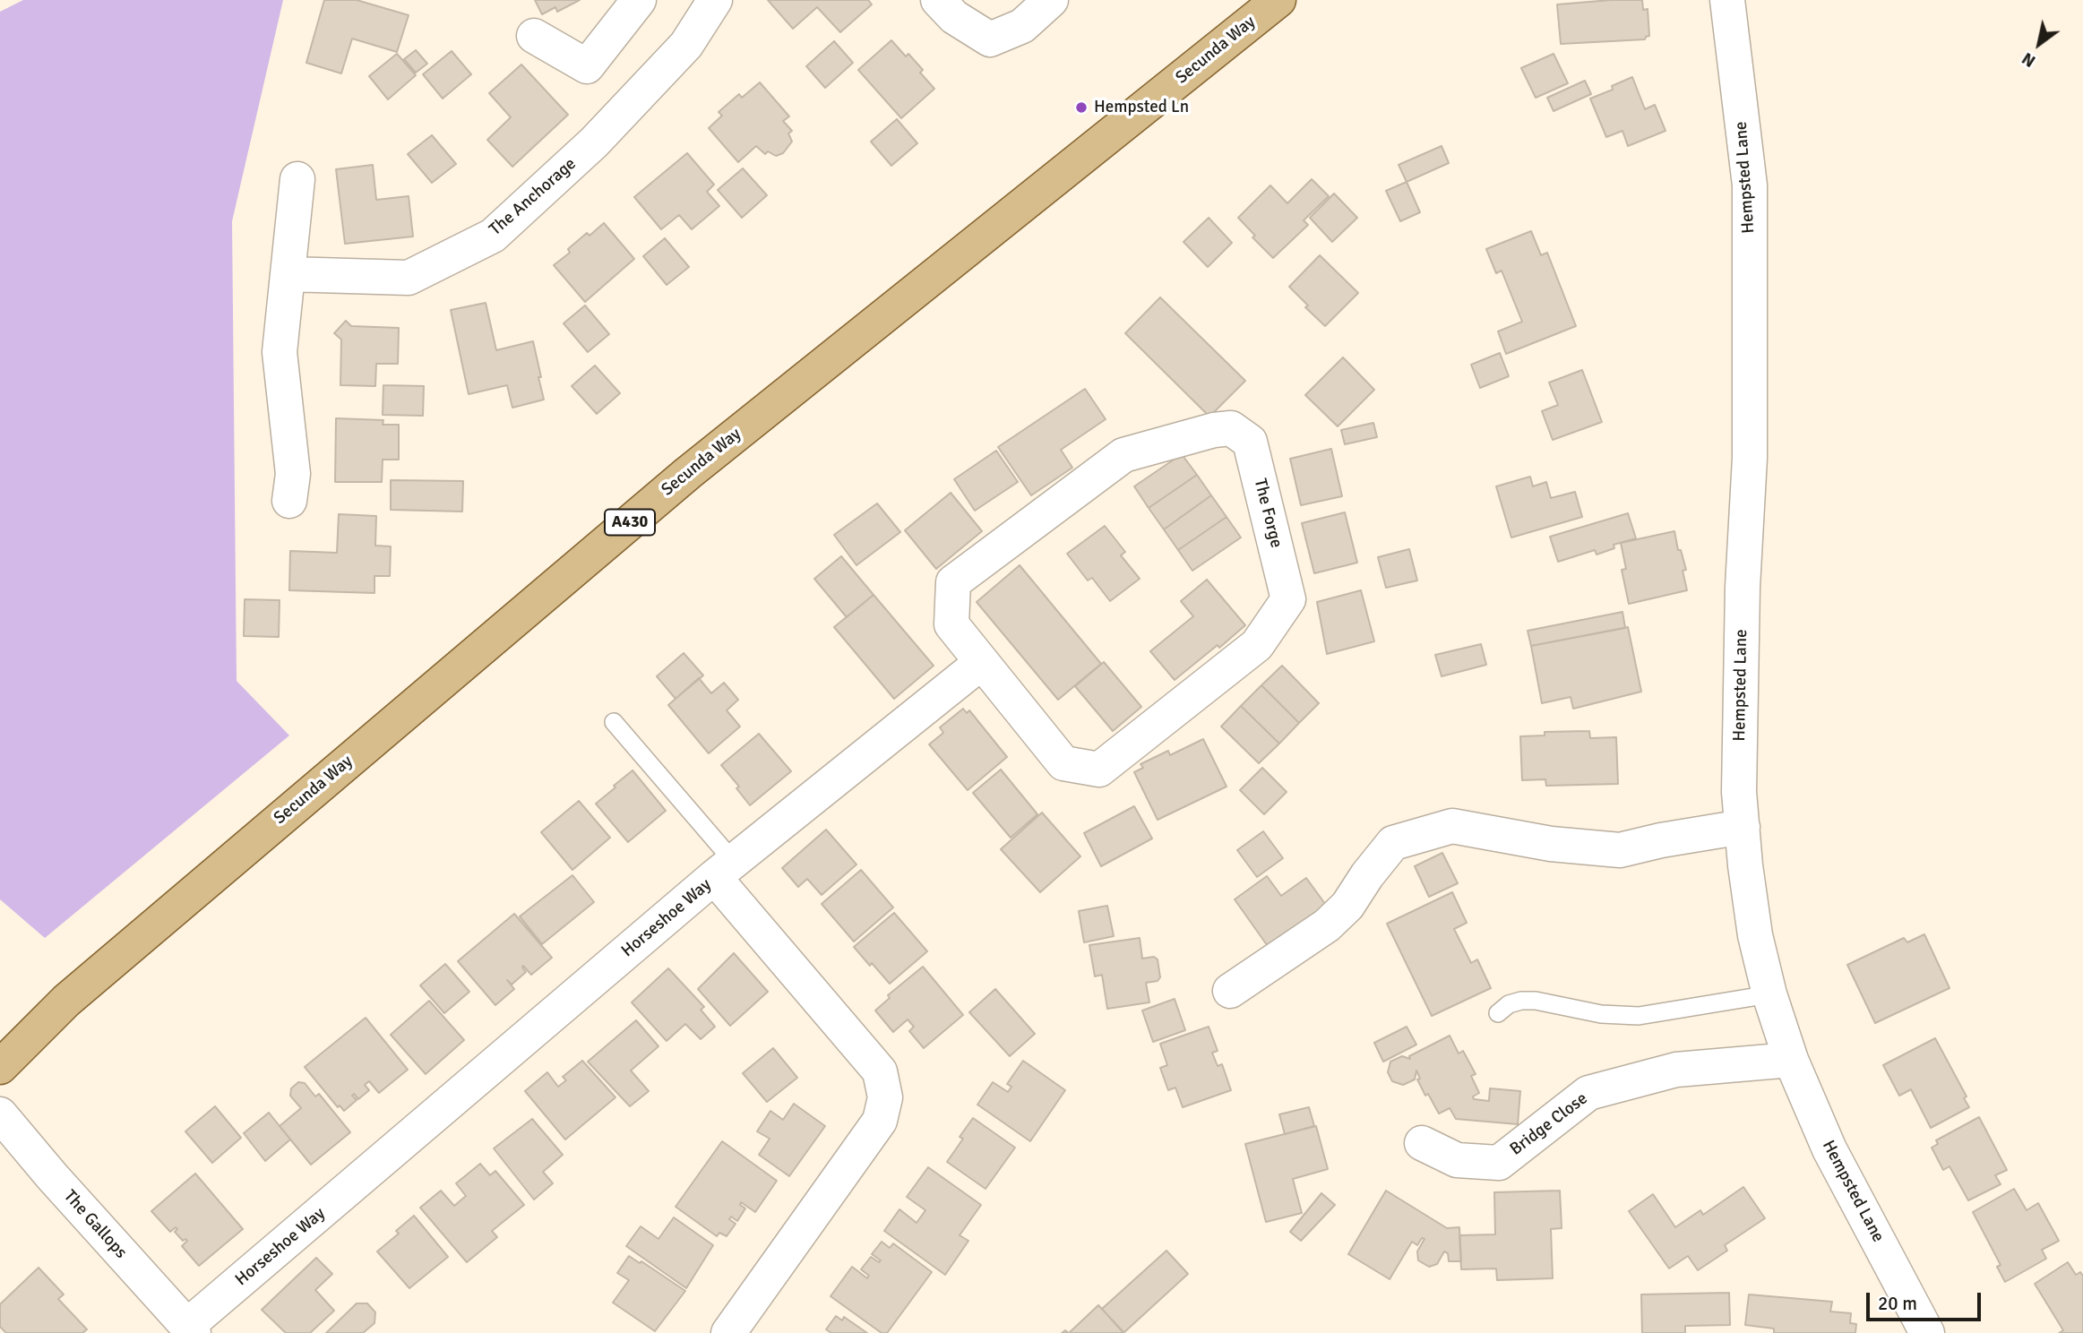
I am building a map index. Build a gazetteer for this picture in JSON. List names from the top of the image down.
{
  "streets": {
    "main road": ["Secunda Way", "A430"],
    "street": [
      "Hempsted Lane",
      "The Anchorage",
      "The Forge",
      "Horseshoe Way",
      "Bridge Close",
      "The Gallops"
    ]
  },
  "crossings": [
    ["Hempsted Lane", "Bridge Close"],
    ["Horseshoe Way", "The Gallops"]
  ],
  "places": ["Hempsted Ln"],
  "scale_bar": "20 m",
  "north": "bottom left"
}
